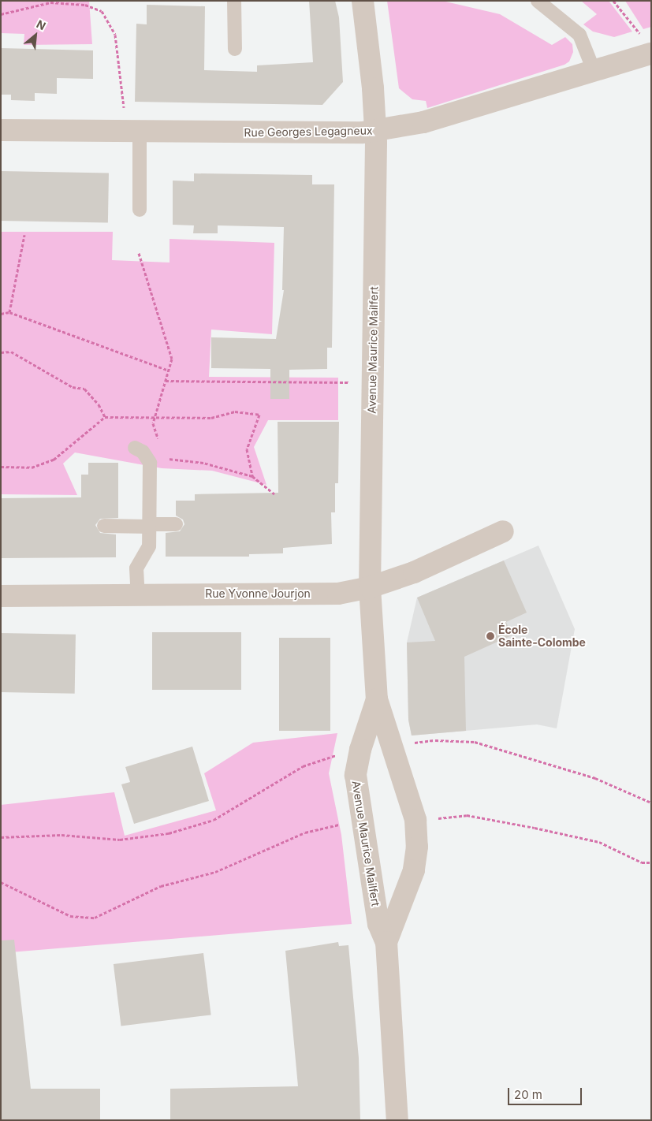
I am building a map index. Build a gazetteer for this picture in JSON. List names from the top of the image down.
{
  "streets": {
    "street": ["Rue Georges Legagneux", "Avenue Maurice Mailfert", "Rue Yvonne Jourjon"]
  },
  "crossings": [
    ["Rue Georges Legagneux", "Avenue Maurice Mailfert"],
    ["Avenue Maurice Mailfert", "Rue Yvonne Jourjon"]
  ],
  "places": ["École Sainte-Colombe"],
  "scale_bar": "20 m",
  "north": "top right"
}
